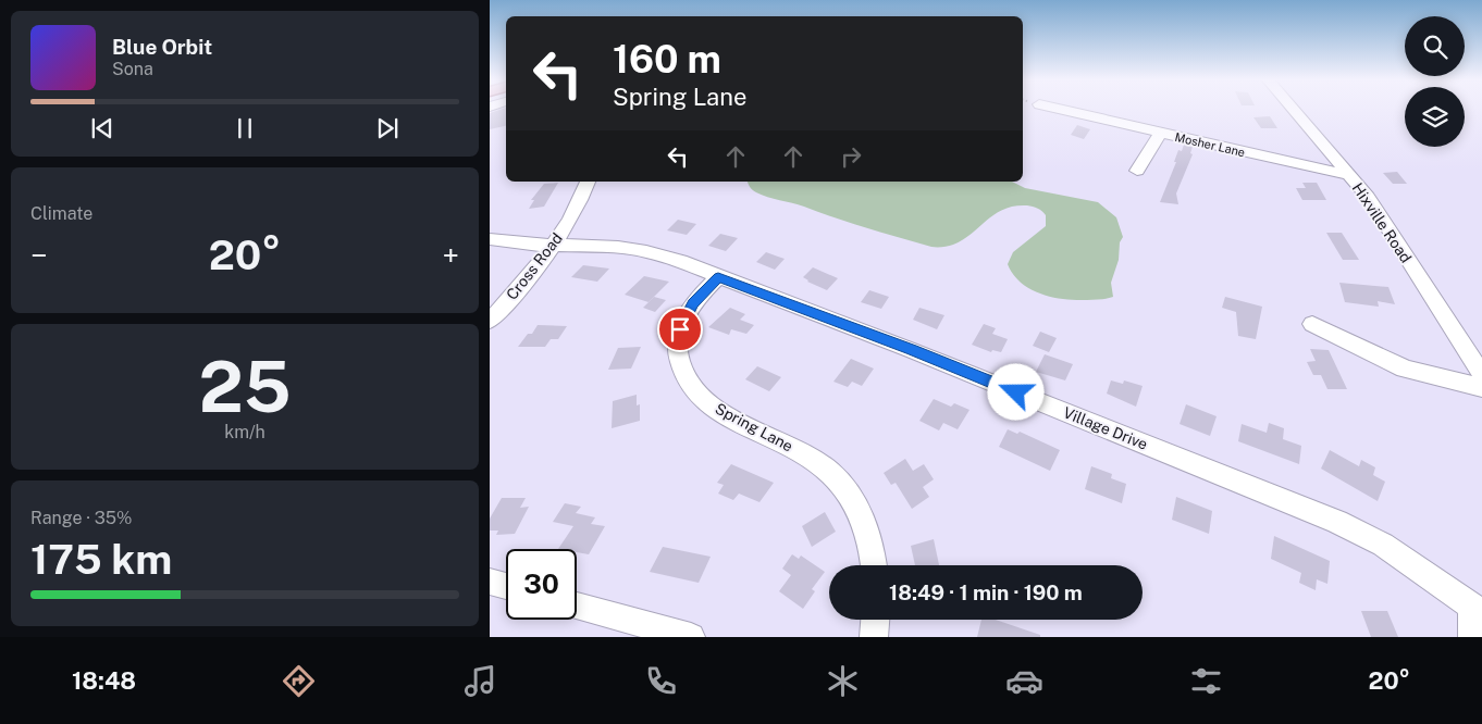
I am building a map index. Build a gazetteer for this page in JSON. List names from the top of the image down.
{
  "streets": {
    "street": [
      "Mosher Lane",
      "Hixville Road",
      "Cross Road",
      "Spring Lane",
      "Village Drive"
    ]
  },
  "crossings": [
    ["Mosher Lane", "Hixville Road"],
    ["Cross Road", "Village Drive"],
    ["Spring Lane", "Village Drive"]
  ],
  "page": {
    "turn": ["160 m", "Spring Lane"],
    "song": ["Blue Orbit", "Sona"],
    "tile": [
      "Climate",
      ["25", "km/h"],
      ["Range · 35%", "175 km"]
    ],
    "heat": ["−", "20°", "+"],
    "limit": "30",
    "trip": "18:49 · 1 min · 190 m",
    "tabs": ["18:48", "20°"]
  }
}
